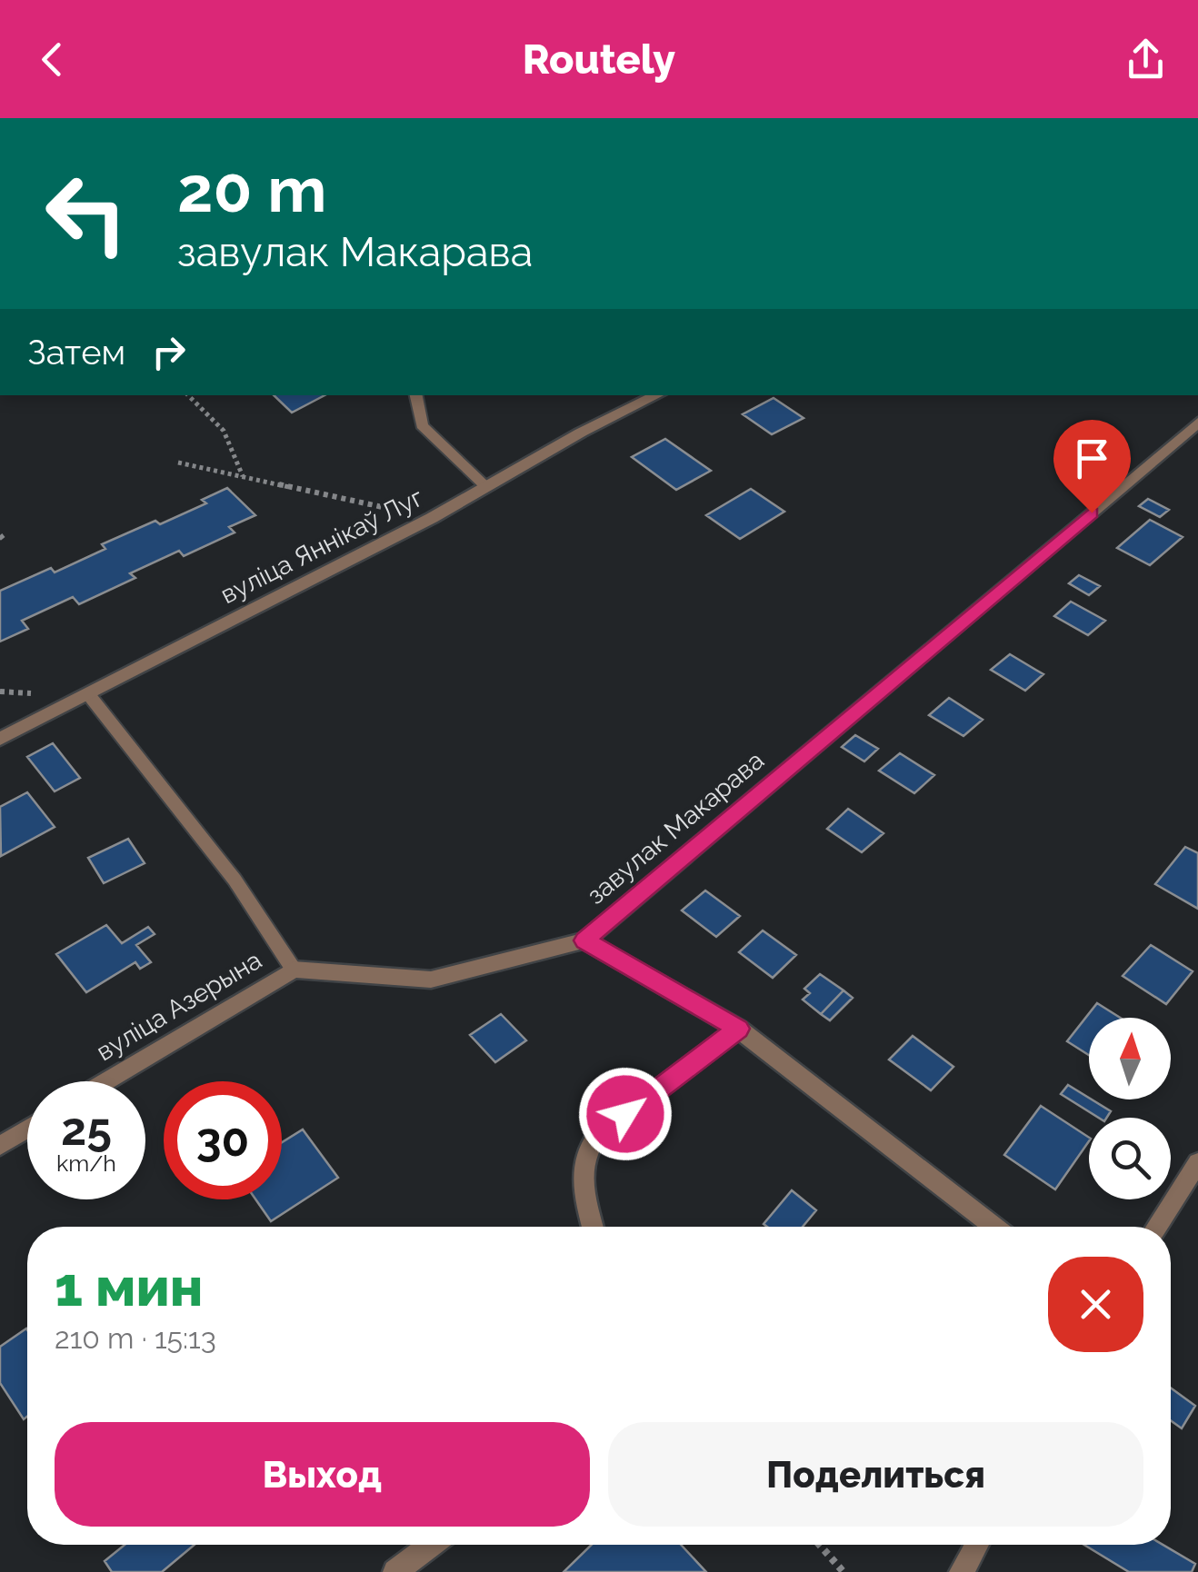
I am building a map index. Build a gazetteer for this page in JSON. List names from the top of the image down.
{
  "streets": {
    "street": ["вуліца Яннікаў Луг", "завулак Макарава", "вуліца Азерына"]
  },
  "crossings": [
    ["завулак Макарава", "вуліца Азерына"]
  ],
  "north": "top",
  "page": {
    "header": "Routely",
    "turn": ["20 m", "завулак Макарава"],
    "then": "Затем",
    "speed": "25 km/h",
    "limit": "30",
    "heading": ["1 мин", "210 m · 15:13"],
    "buttons": ["Выход", "Поделиться"]
  }
}
